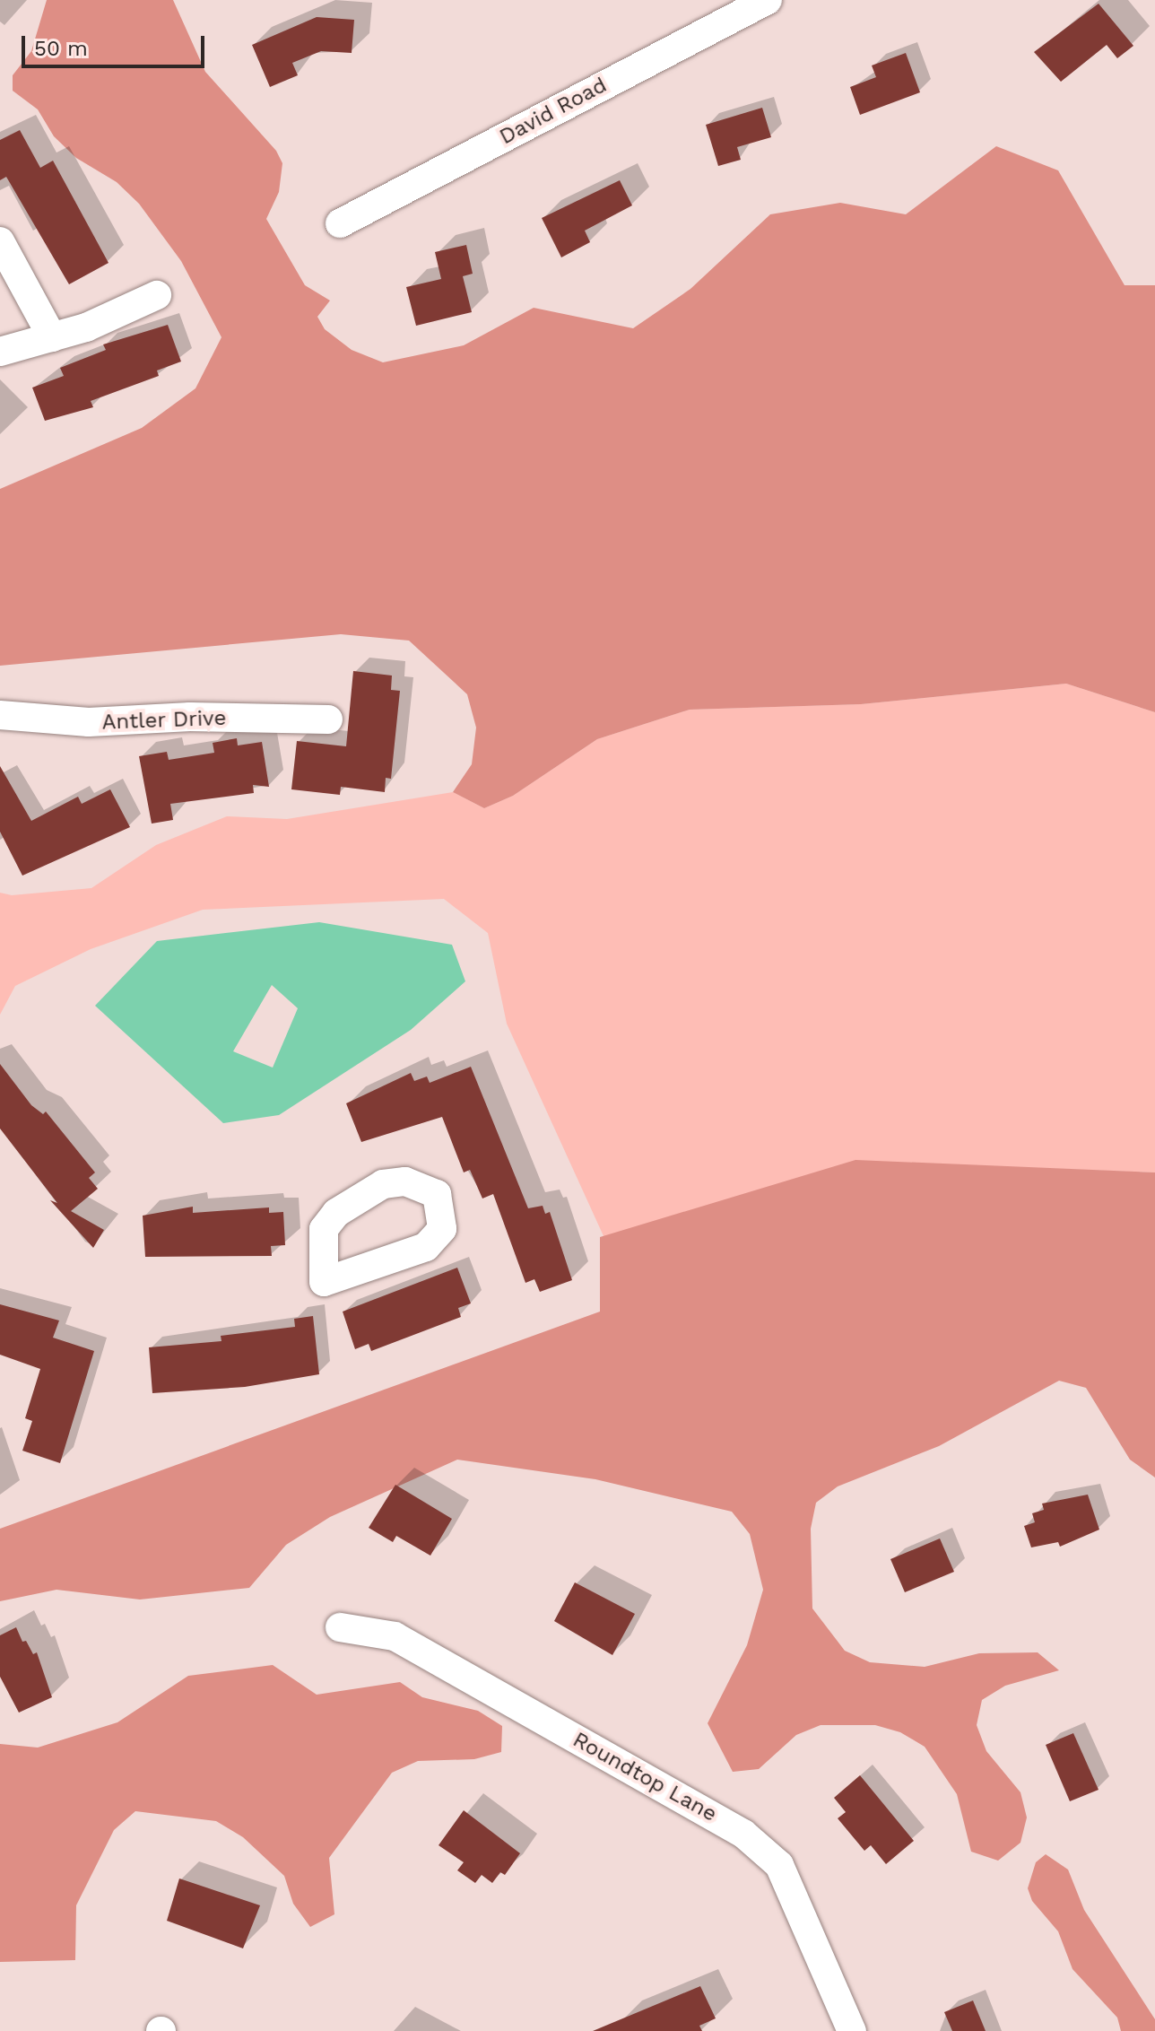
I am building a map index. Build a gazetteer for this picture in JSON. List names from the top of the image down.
{
  "streets": {
    "street": ["David Road", "Antler Drive", "Roundtop Lane"]
  },
  "scale_bar": "50 m"
}
